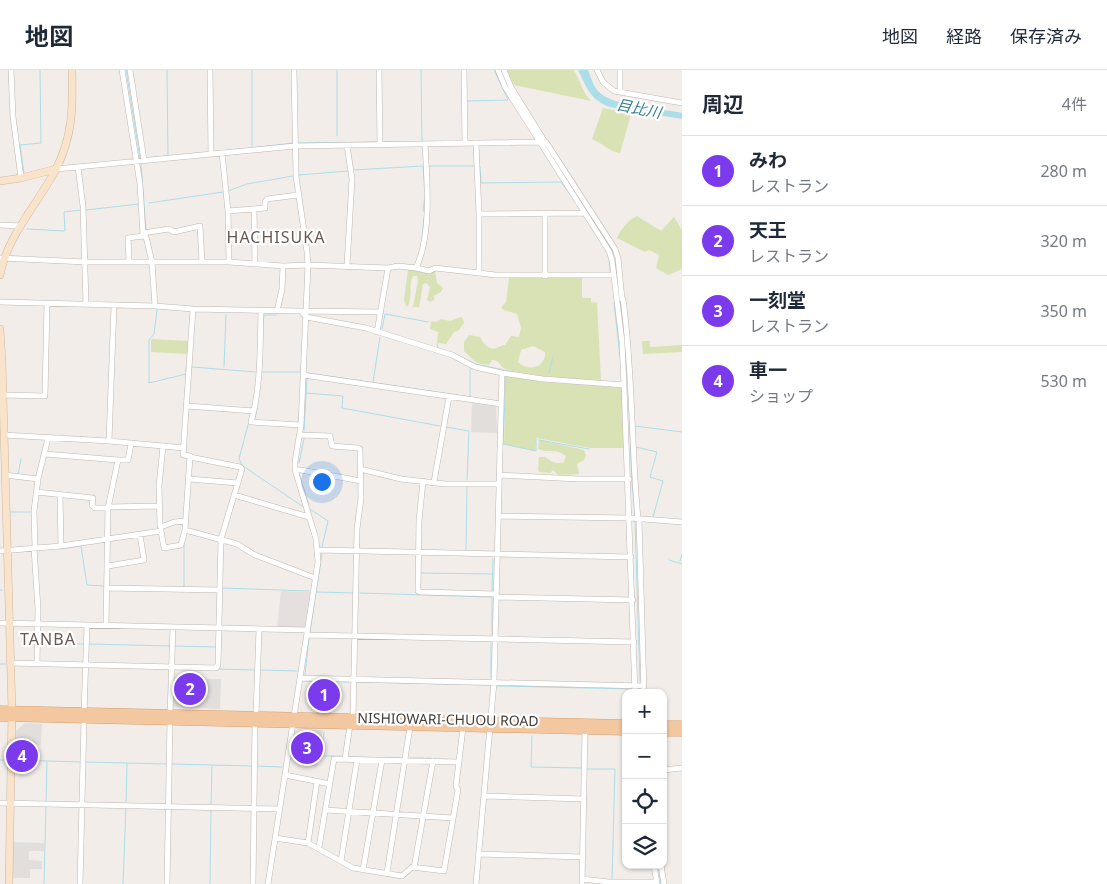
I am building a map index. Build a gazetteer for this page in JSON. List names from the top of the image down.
{
  "streets": {
    "main road": ["NISHIOWARI-CHUOU ROAD"]
  },
  "districts": ["HACHISUKA", "TANBA"],
  "water": ["目比川"],
  "page": {
    "header": "地図",
    "nav": ["地図", "経路", "保存済み"],
    "heading": ["周辺", "4件"],
    "list": [
      {
        "mark": "1",
        "name": "みわ",
        "note": "レストラン",
        "value": "280 m"
      },
      {
        "mark": "2",
        "name": "天王",
        "note": "レストラン",
        "value": "320 m"
      },
      {
        "mark": "3",
        "name": "一刻堂",
        "note": "レストラン",
        "value": "350 m"
      },
      {
        "mark": "4",
        "name": "車一",
        "note": "ショップ",
        "value": "530 m"
      }
    ],
    "pins": [
      "2",
      "1",
      "3",
      "4"
    ],
    "map_buttons": ["+", "−"]
  }
}
